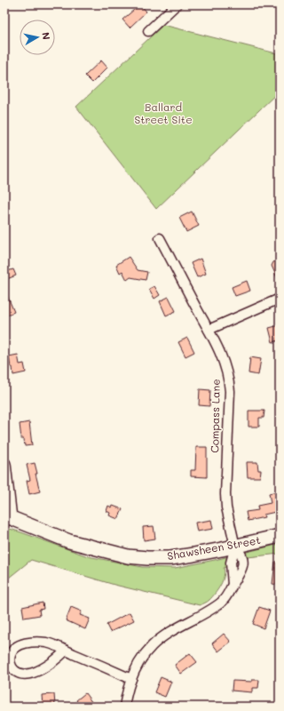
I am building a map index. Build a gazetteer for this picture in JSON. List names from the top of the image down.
{
  "streets": {
    "main road": ["Shawsheen Street"],
    "street": ["Compass Lane"]
  },
  "crossings": [
    ["Compass Lane", "Shawsheen Street"]
  ],
  "parks": ["Ballard Street Site"],
  "north": "right"
}
